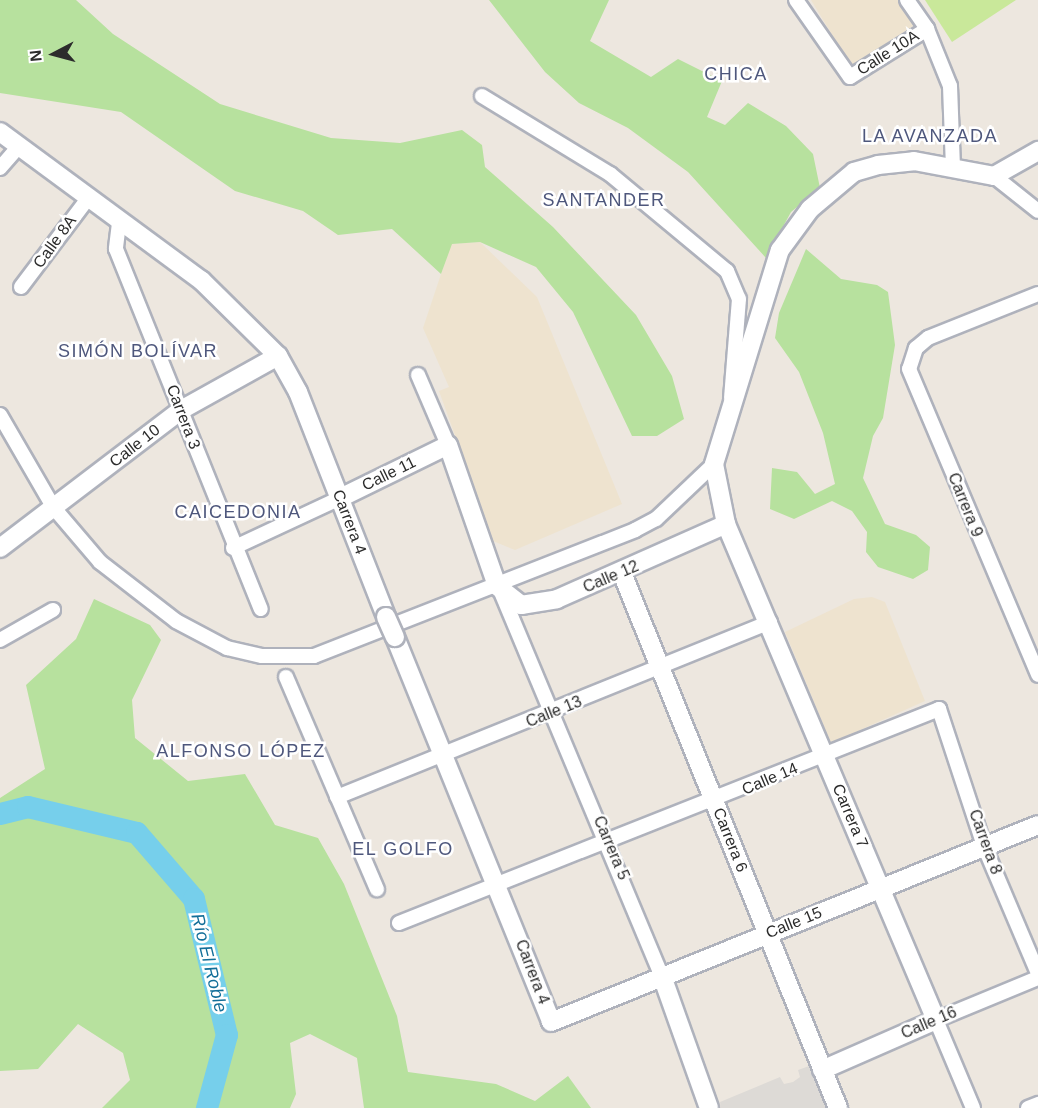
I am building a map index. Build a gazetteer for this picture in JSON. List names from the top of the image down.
{
  "streets": {
    "main road": [
      "Calle 10",
      "Calle 11",
      "Carrera 4",
      "Calle 12",
      "Carrera 7",
      "Carrera 6",
      "Carrera 5",
      "Calle 15",
      "Calle 16"
    ],
    "street": [
      "Calle 10A",
      "Calle 8A",
      "Carrera 3",
      "Carrera 9",
      "Calle 13",
      "Calle 14",
      "Carrera 8"
    ]
  },
  "crossings": [
    ["Calle 8A", "Carrera 4"],
    ["Carrera 3", "Calle 10"],
    ["Carrera 3", "Calle 11"],
    ["Carrera 3", "Carrera 4"],
    ["Calle 10", "Carrera 4"],
    ["Calle 11", "Carrera 4"],
    ["Calle 11", "Carrera 5"],
    ["Carrera 4", "Calle 13"],
    ["Carrera 4", "Calle 14"],
    ["Carrera 4", "Calle 15"],
    ["Calle 12", "Carrera 7"],
    ["Calle 12", "Carrera 6"],
    ["Calle 12", "Carrera 5"],
    ["Calle 13", "Carrera 7"],
    ["Calle 13", "Carrera 6"],
    ["Calle 13", "Carrera 5"],
    ["Calle 14", "Carrera 7"],
    ["Calle 14", "Carrera 6"],
    ["Calle 14", "Carrera 8"],
    ["Calle 14", "Carrera 5"],
    ["Carrera 7", "Calle 15"],
    ["Carrera 7", "Calle 16"],
    ["Carrera 6", "Calle 15"],
    ["Carrera 6", "Calle 16"],
    ["Carrera 8", "Calle 15"],
    ["Carrera 5", "Calle 15"]
  ],
  "districts": [
    "CHICA",
    "LA AVANZADA",
    "SANTANDER",
    "SIMÓN BOLÍVAR",
    "CAICEDONIA",
    "ALFONSO LÓPEZ",
    "EL GOLFO"
  ],
  "water": ["Río El Roble"],
  "north": "left"
}
